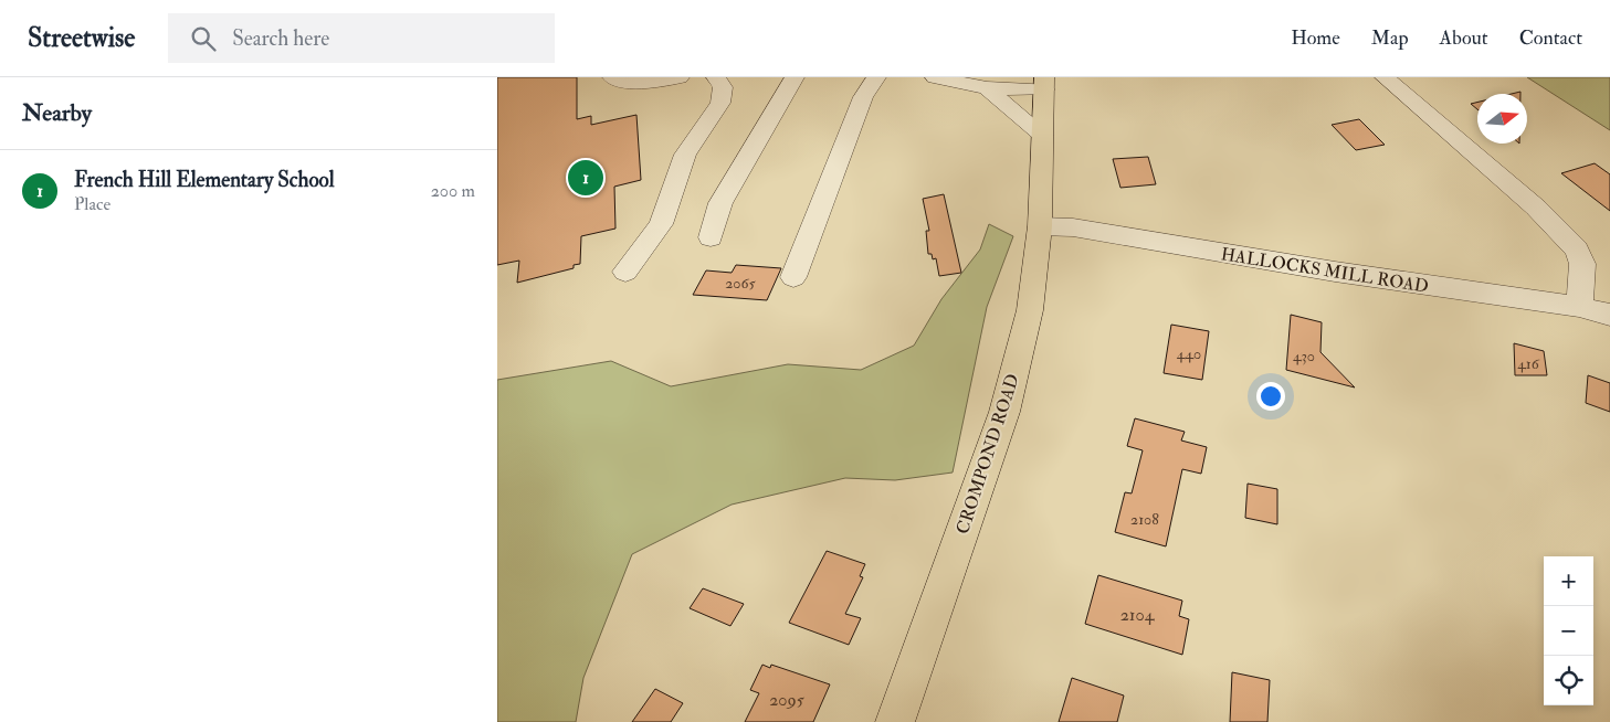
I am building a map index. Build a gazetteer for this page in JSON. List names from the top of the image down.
{
  "streets": {
    "highway": ["CROMPOND ROAD"],
    "street": ["HALLOCKS MILL ROAD"]
  },
  "crossings": [
    ["HALLOCKS MILL ROAD", "CROMPOND ROAD"]
  ],
  "house_numbers": [
    "2065",
    "440",
    "430",
    "416",
    "2108",
    "2104",
    "2095"
  ],
  "north": "right",
  "page": {
    "header": "Streetwise",
    "search": "Search here",
    "nav": [
      "Home",
      "Map",
      "About",
      "Contact"
    ],
    "heading": "Nearby",
    "list": [
      {
        "mark": "1",
        "name": "French Hill Elementary School",
        "note": "Place",
        "value": "200 m"
      }
    ],
    "pins": "1",
    "map_buttons": ["+", "−"]
  }
}
